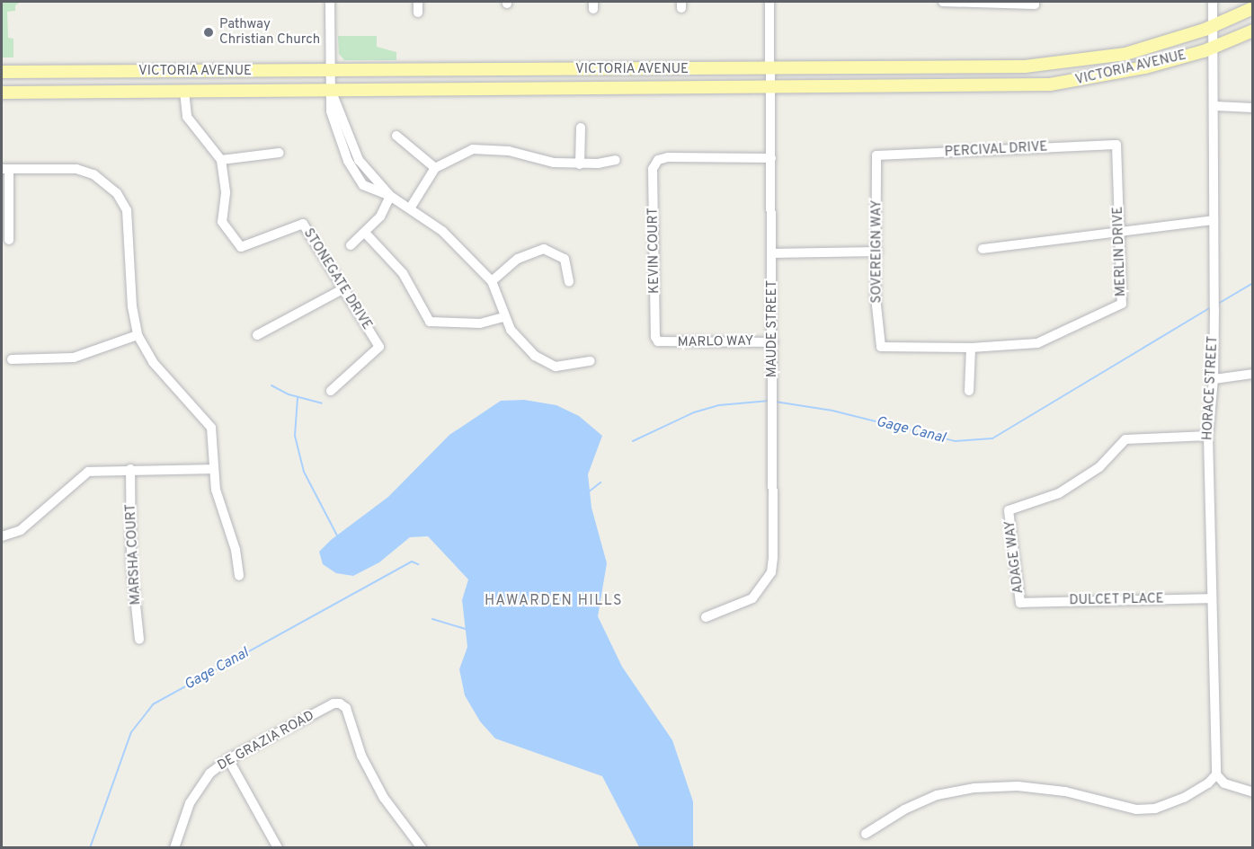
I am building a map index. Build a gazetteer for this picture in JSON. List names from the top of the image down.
{
  "streets": {
    "main road": ["VICTORIA AVENUE"],
    "street": [
      "PERCIVAL DRIVE",
      "KEVIN COURT",
      "SOVEREIGN WAY",
      "MERLIN DRIVE",
      "STONEGATE DRIVE",
      "MAUDE STREET",
      "MARLO WAY",
      "HORACE STREET",
      "MARSHA COURT",
      "ADAGE WAY",
      "DULCET PLACE",
      "DE GRAZIA ROAD"
    ]
  },
  "crossings": [
    ["VICTORIA AVENUE", "MAUDE STREET"],
    ["VICTORIA AVENUE", "HORACE STREET"],
    ["PERCIVAL DRIVE", "SOVEREIGN WAY"],
    ["PERCIVAL DRIVE", "MERLIN DRIVE"],
    ["KEVIN COURT", "MAUDE STREET"],
    ["KEVIN COURT", "MARLO WAY"],
    ["SOVEREIGN WAY", "MERLIN DRIVE"],
    ["MAUDE STREET", "MARLO WAY"],
    ["HORACE STREET", "ADAGE WAY"],
    ["HORACE STREET", "DULCET PLACE"],
    ["ADAGE WAY", "DULCET PLACE"]
  ],
  "districts": ["HAWARDEN HILLS"],
  "water": ["Gage Canal"],
  "places": ["Pathway Christian Church"]
}
